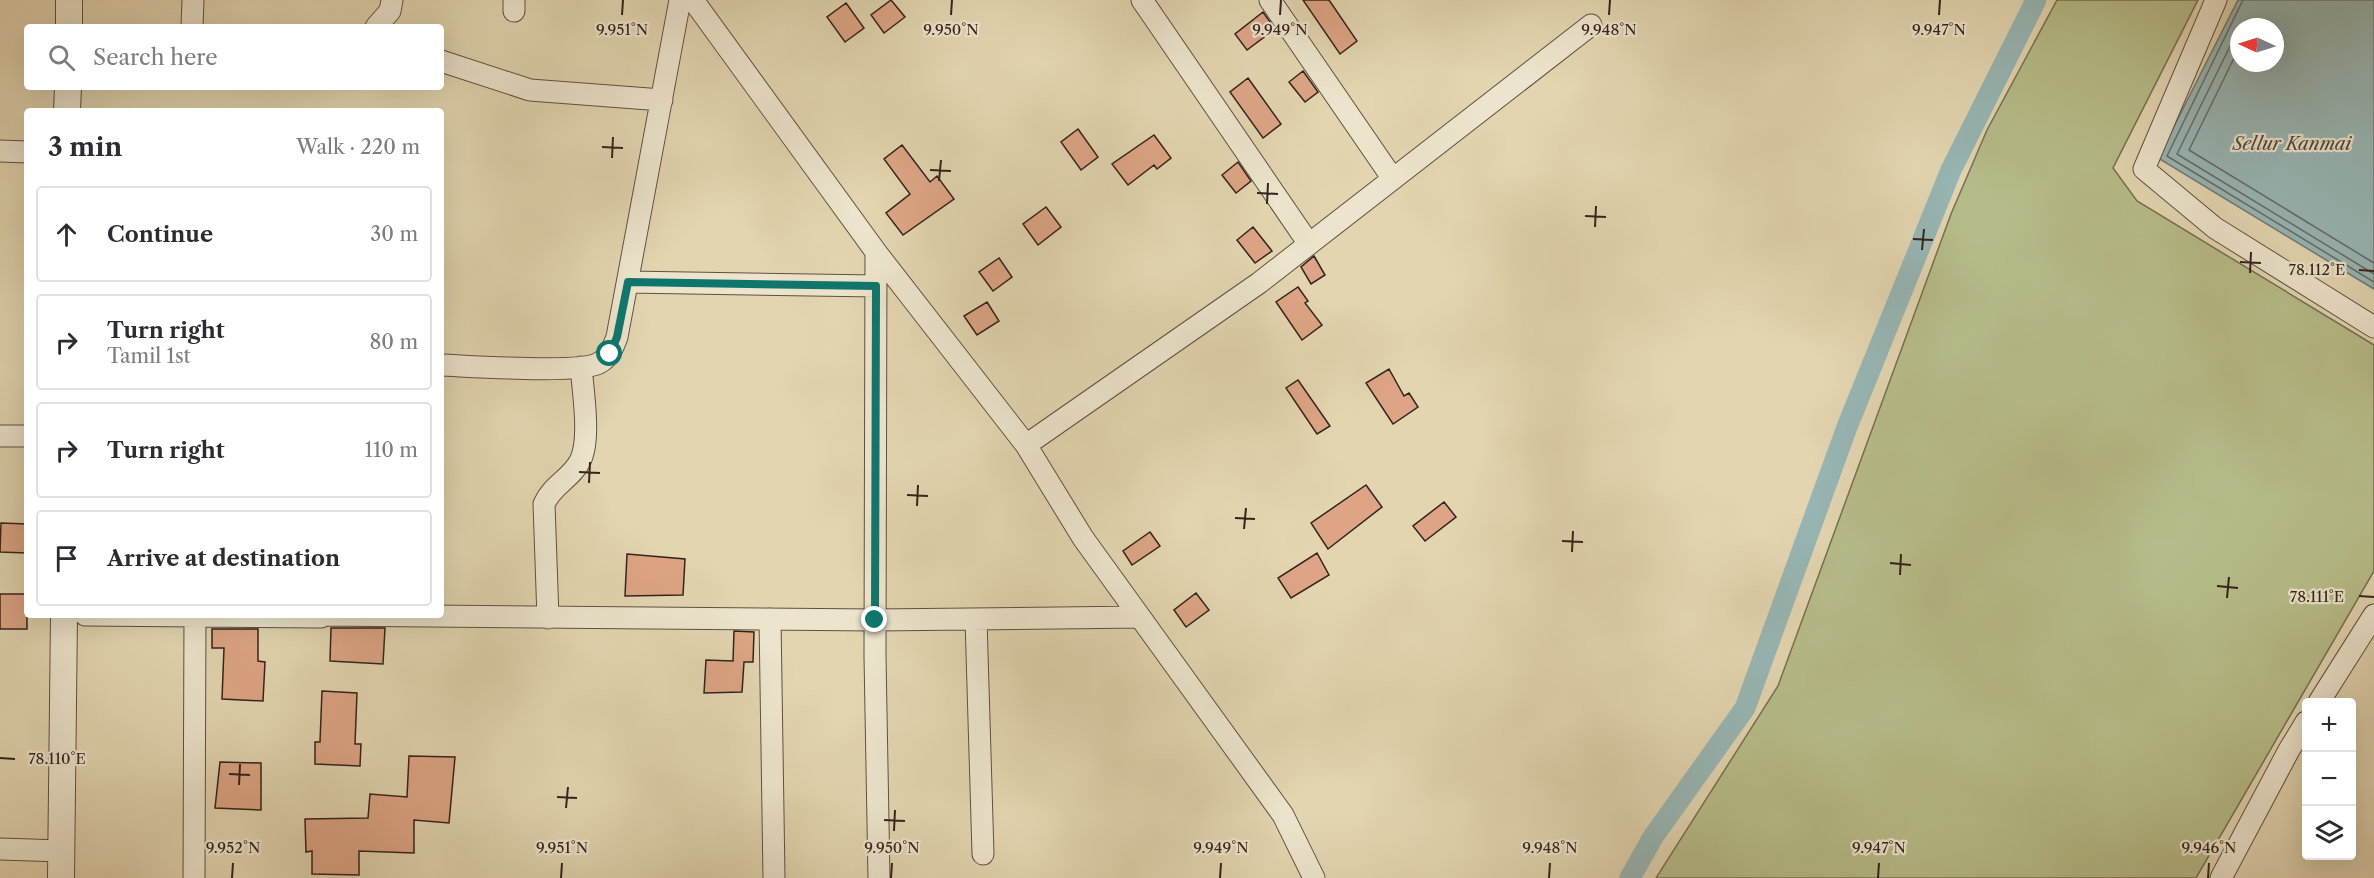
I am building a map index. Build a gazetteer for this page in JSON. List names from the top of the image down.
{
  "water": ["Sellur Kanmai"],
  "north": "left",
  "page": {
    "search": "Search here",
    "heading": ["3 min", "Walk · 220 m"],
    "list": [
      ["Continue", "30 m"],
      ["Turn right", "Tamil 1st", "80 m"],
      ["Turn right", "110 m"],
      "Arrive at destination"
    ],
    "map_buttons": ["+", "−"]
  },
  "coordinates": [
    "9.951°N",
    "9.950°N",
    "9.949°N",
    "9.948°N",
    "9.947°N",
    "78.112°E",
    "78.111°E",
    "78.110°E",
    "9.952°N",
    "9.946°N"
  ]
}
